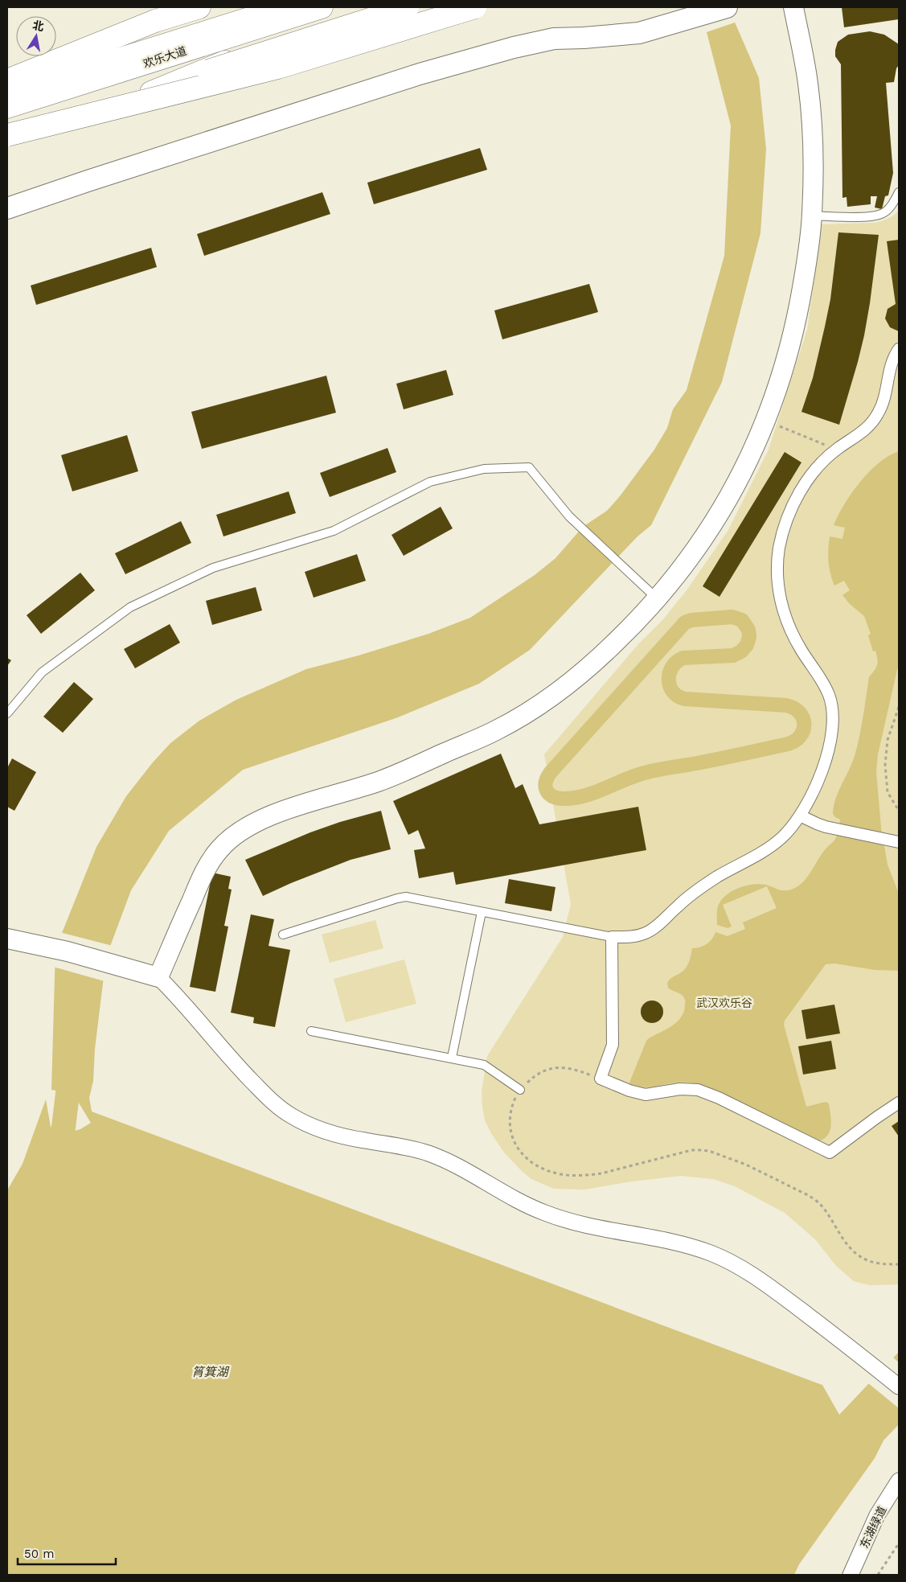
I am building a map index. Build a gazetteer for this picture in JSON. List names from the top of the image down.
{
  "streets": {
    "main road": ["欢乐大道"],
    "street": ["东湖绿道"]
  },
  "water": ["筲箕湖"],
  "parks": ["武汉欢乐谷"],
  "scale_bar": "50 m",
  "north": "top"
}
